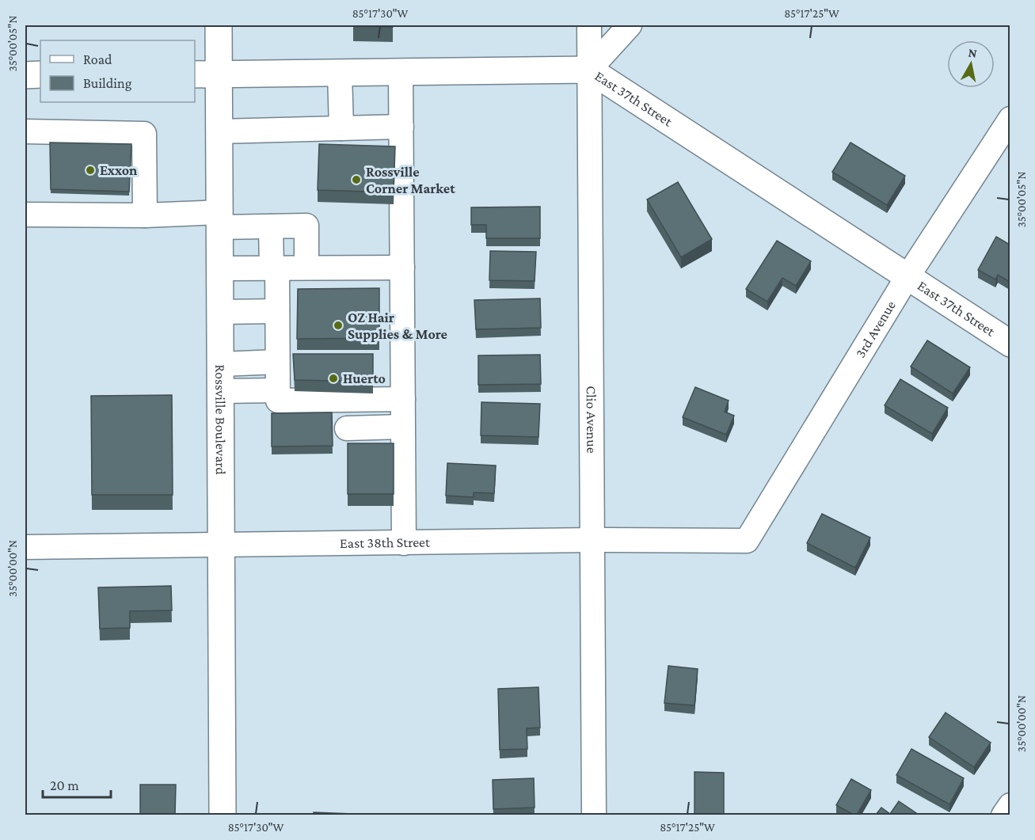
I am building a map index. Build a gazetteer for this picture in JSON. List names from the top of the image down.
{
  "streets": {
    "main road": ["East 37th Street", "Rossville Boulevard"],
    "street": ["3rd Avenue", "Clio Avenue", "East 38th Street"]
  },
  "crossings": [
    ["East 37th Street", "3rd Avenue"],
    ["East 37th Street", "Rossville Boulevard"],
    ["East 37th Street", "Clio Avenue"],
    ["3rd Avenue", "East 38th Street"],
    ["Rossville Boulevard", "East 38th Street"],
    ["Clio Avenue", "East 38th Street"]
  ],
  "places": [
    "Exxon",
    "Rossville Corner Market",
    "OZ Hair Supplies & More",
    "Huerto"
  ],
  "legend": ["Road", "Building"],
  "scale_bar": "20 m",
  "north": "top",
  "coordinates": [
    "85°17'30\"W",
    "85°17'25\"W",
    "35°00'05\"N",
    "35°00'00\"N"
  ]
}
